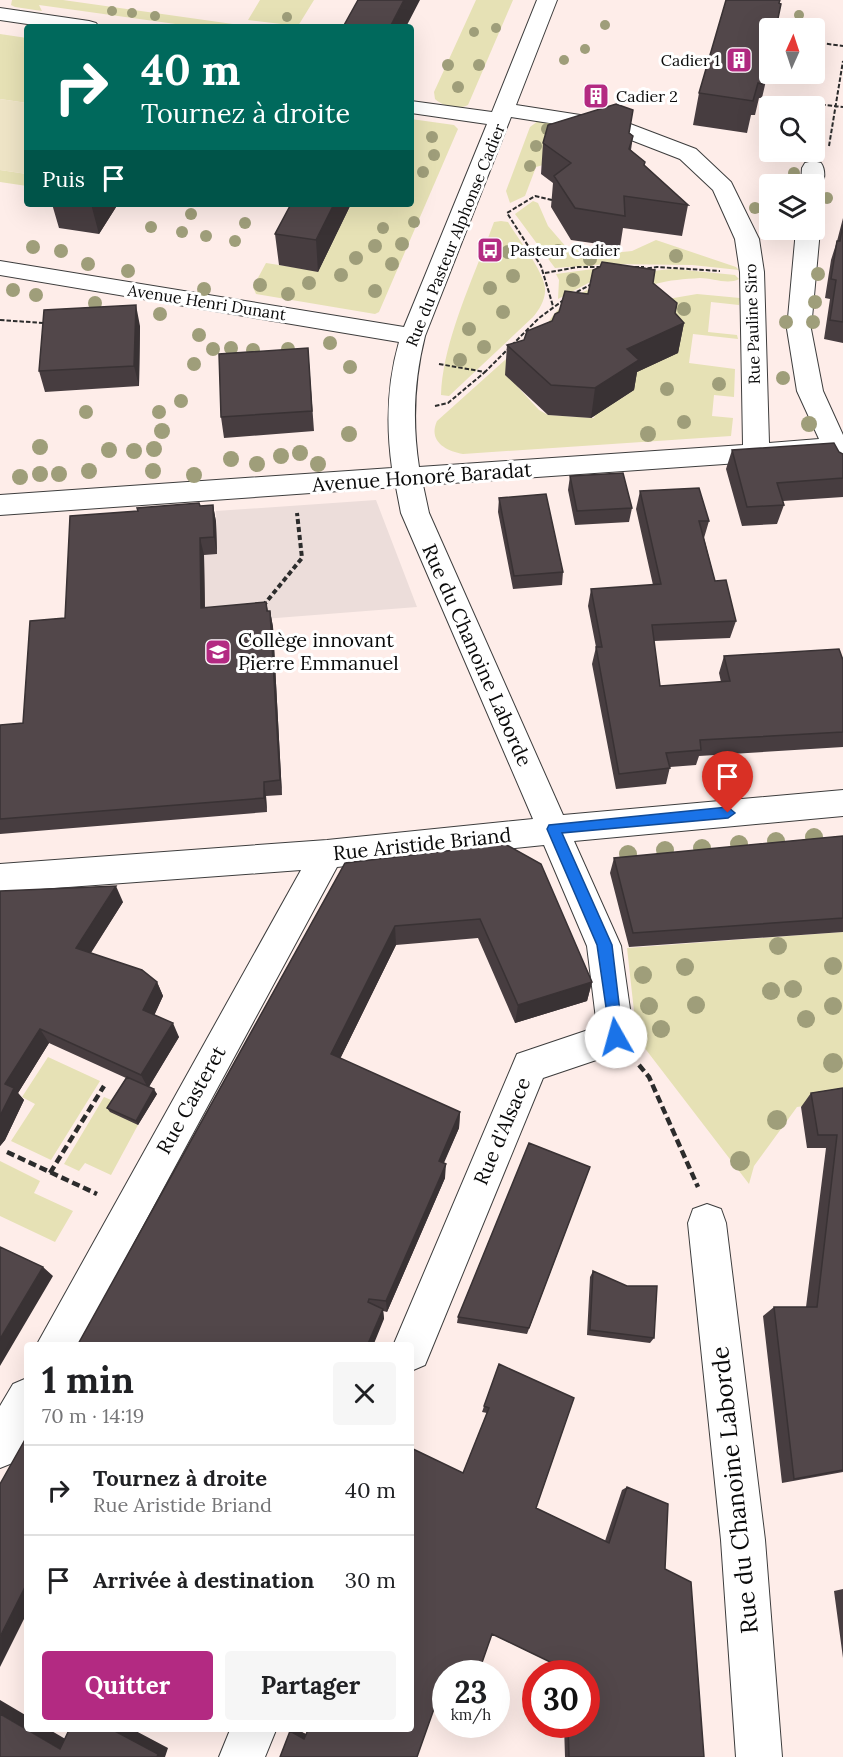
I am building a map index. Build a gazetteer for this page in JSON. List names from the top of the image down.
{
  "streets": {
    "street": [
      "Rue du Pasteur Alphonse Cadier",
      "Avenue Henri Dunant",
      "Rue Pauline Siro",
      "Avenue Honoré Baradat",
      "Rue du Chanoine Laborde",
      "Rue Aristide Briand",
      "Rue Casteret",
      "Rue d'Alsace"
    ]
  },
  "crossings": [
    ["Rue du Pasteur Alphonse Cadier", "Avenue Henri Dunant"],
    ["Rue du Pasteur Alphonse Cadier", "Rue Pauline Siro"],
    ["Rue du Pasteur Alphonse Cadier", "Avenue Honoré Baradat"],
    ["Rue du Pasteur Alphonse Cadier", "Rue du Chanoine Laborde"],
    ["Rue Pauline Siro", "Avenue Honoré Baradat"],
    ["Avenue Honoré Baradat", "Rue du Chanoine Laborde"],
    ["Rue du Chanoine Laborde", "Rue Aristide Briand"],
    ["Rue Aristide Briand", "Rue Casteret"]
  ],
  "places": {
    "building": ["Cadier 1", "Cadier 2"],
    "bus stop": ["Pasteur Cadier"],
    "school or university": ["Collège innovant Pierre Emmanuel"]
  },
  "north": "top",
  "page": {
    "turn": ["40 m", "Tournez à droite"],
    "then": "Puis",
    "heading": ["1 min", "70 m · 14:19"],
    "list": [
      {
        "name": "Tournez à droite",
        "note": "Rue Aristide Briand",
        "value": "40 m"
      },
      {
        "name": "Arrivée à destination",
        "value": "30 m"
      }
    ],
    "buttons": ["Quitter", "Partager"],
    "speed": "23 km/h",
    "limit": "30"
  }
}
